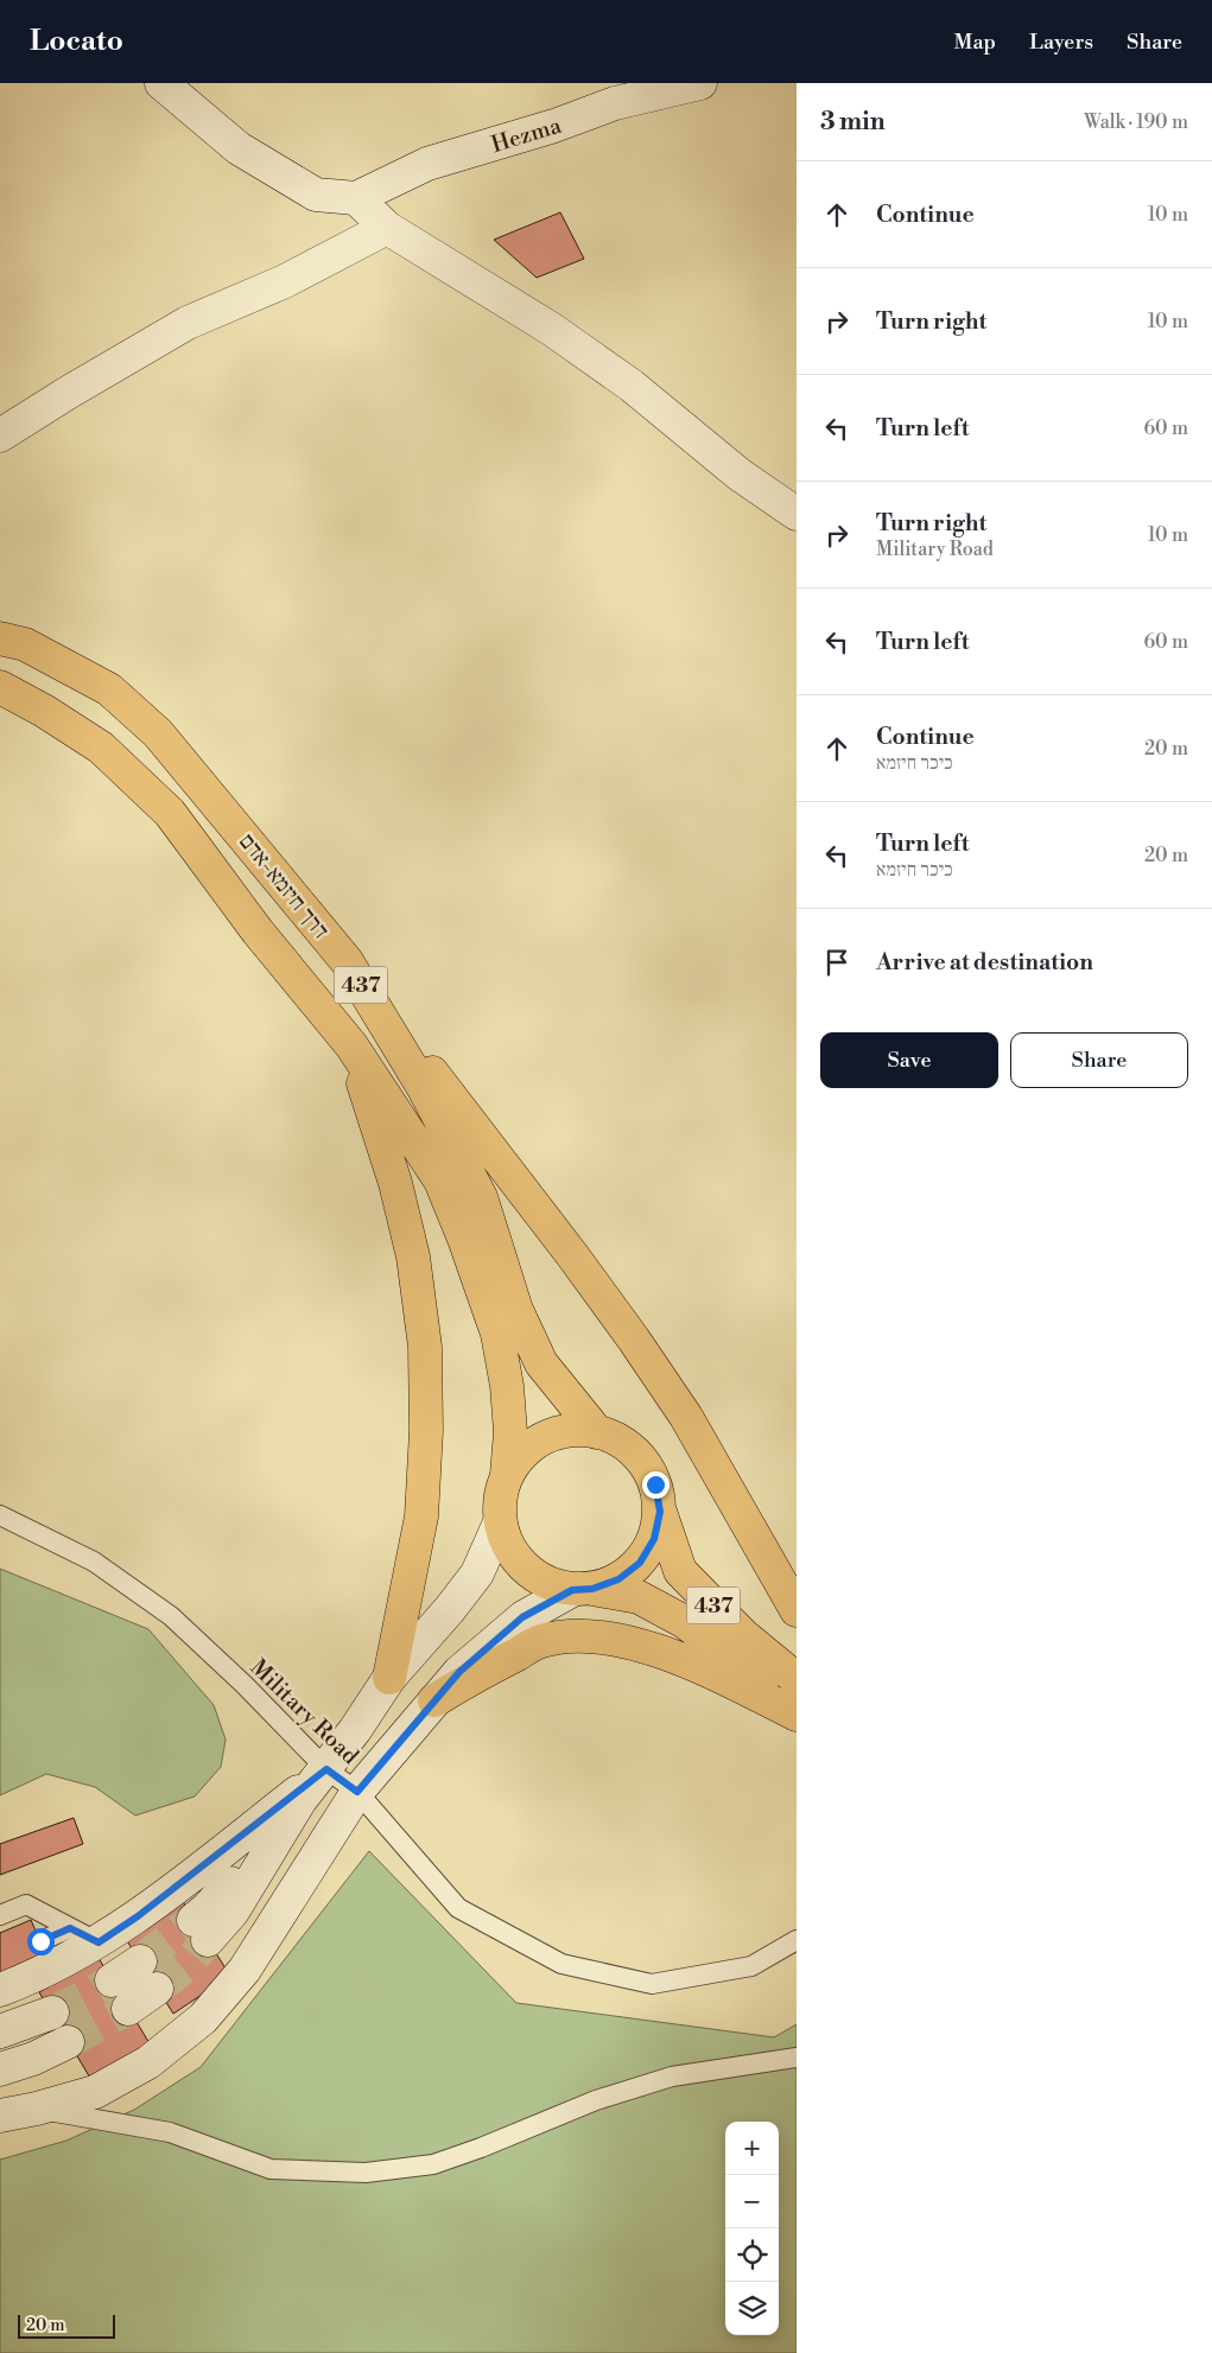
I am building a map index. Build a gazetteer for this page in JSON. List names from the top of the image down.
{
  "streets": {
    "main road": ["Hezma", "דרך חיזמא-אדם", "437"],
    "lane": ["Military Road"]
  },
  "crossings": [
    ["דרך חיזמא-אדם", "437"]
  ],
  "scale_bar": "20 m",
  "page": {
    "header": "Locato",
    "nav": ["Map", "Layers", "Share"],
    "heading": ["3 min", "Walk · 190 m"],
    "list": [
      ["Continue", "10 m"],
      ["Turn right", "10 m"],
      ["Turn left", "60 m"],
      ["Turn right", "Military Road", "10 m"],
      ["Turn left", "60 m"],
      ["Continue", "כיכר חיזמא", "20 m"],
      ["Turn left", "כיכר חיזמא", "20 m"],
      "Arrive at destination"
    ],
    "buttons": ["Save", "Share"],
    "map_buttons": ["+", "−"],
    "scale": "20 m"
  }
}
